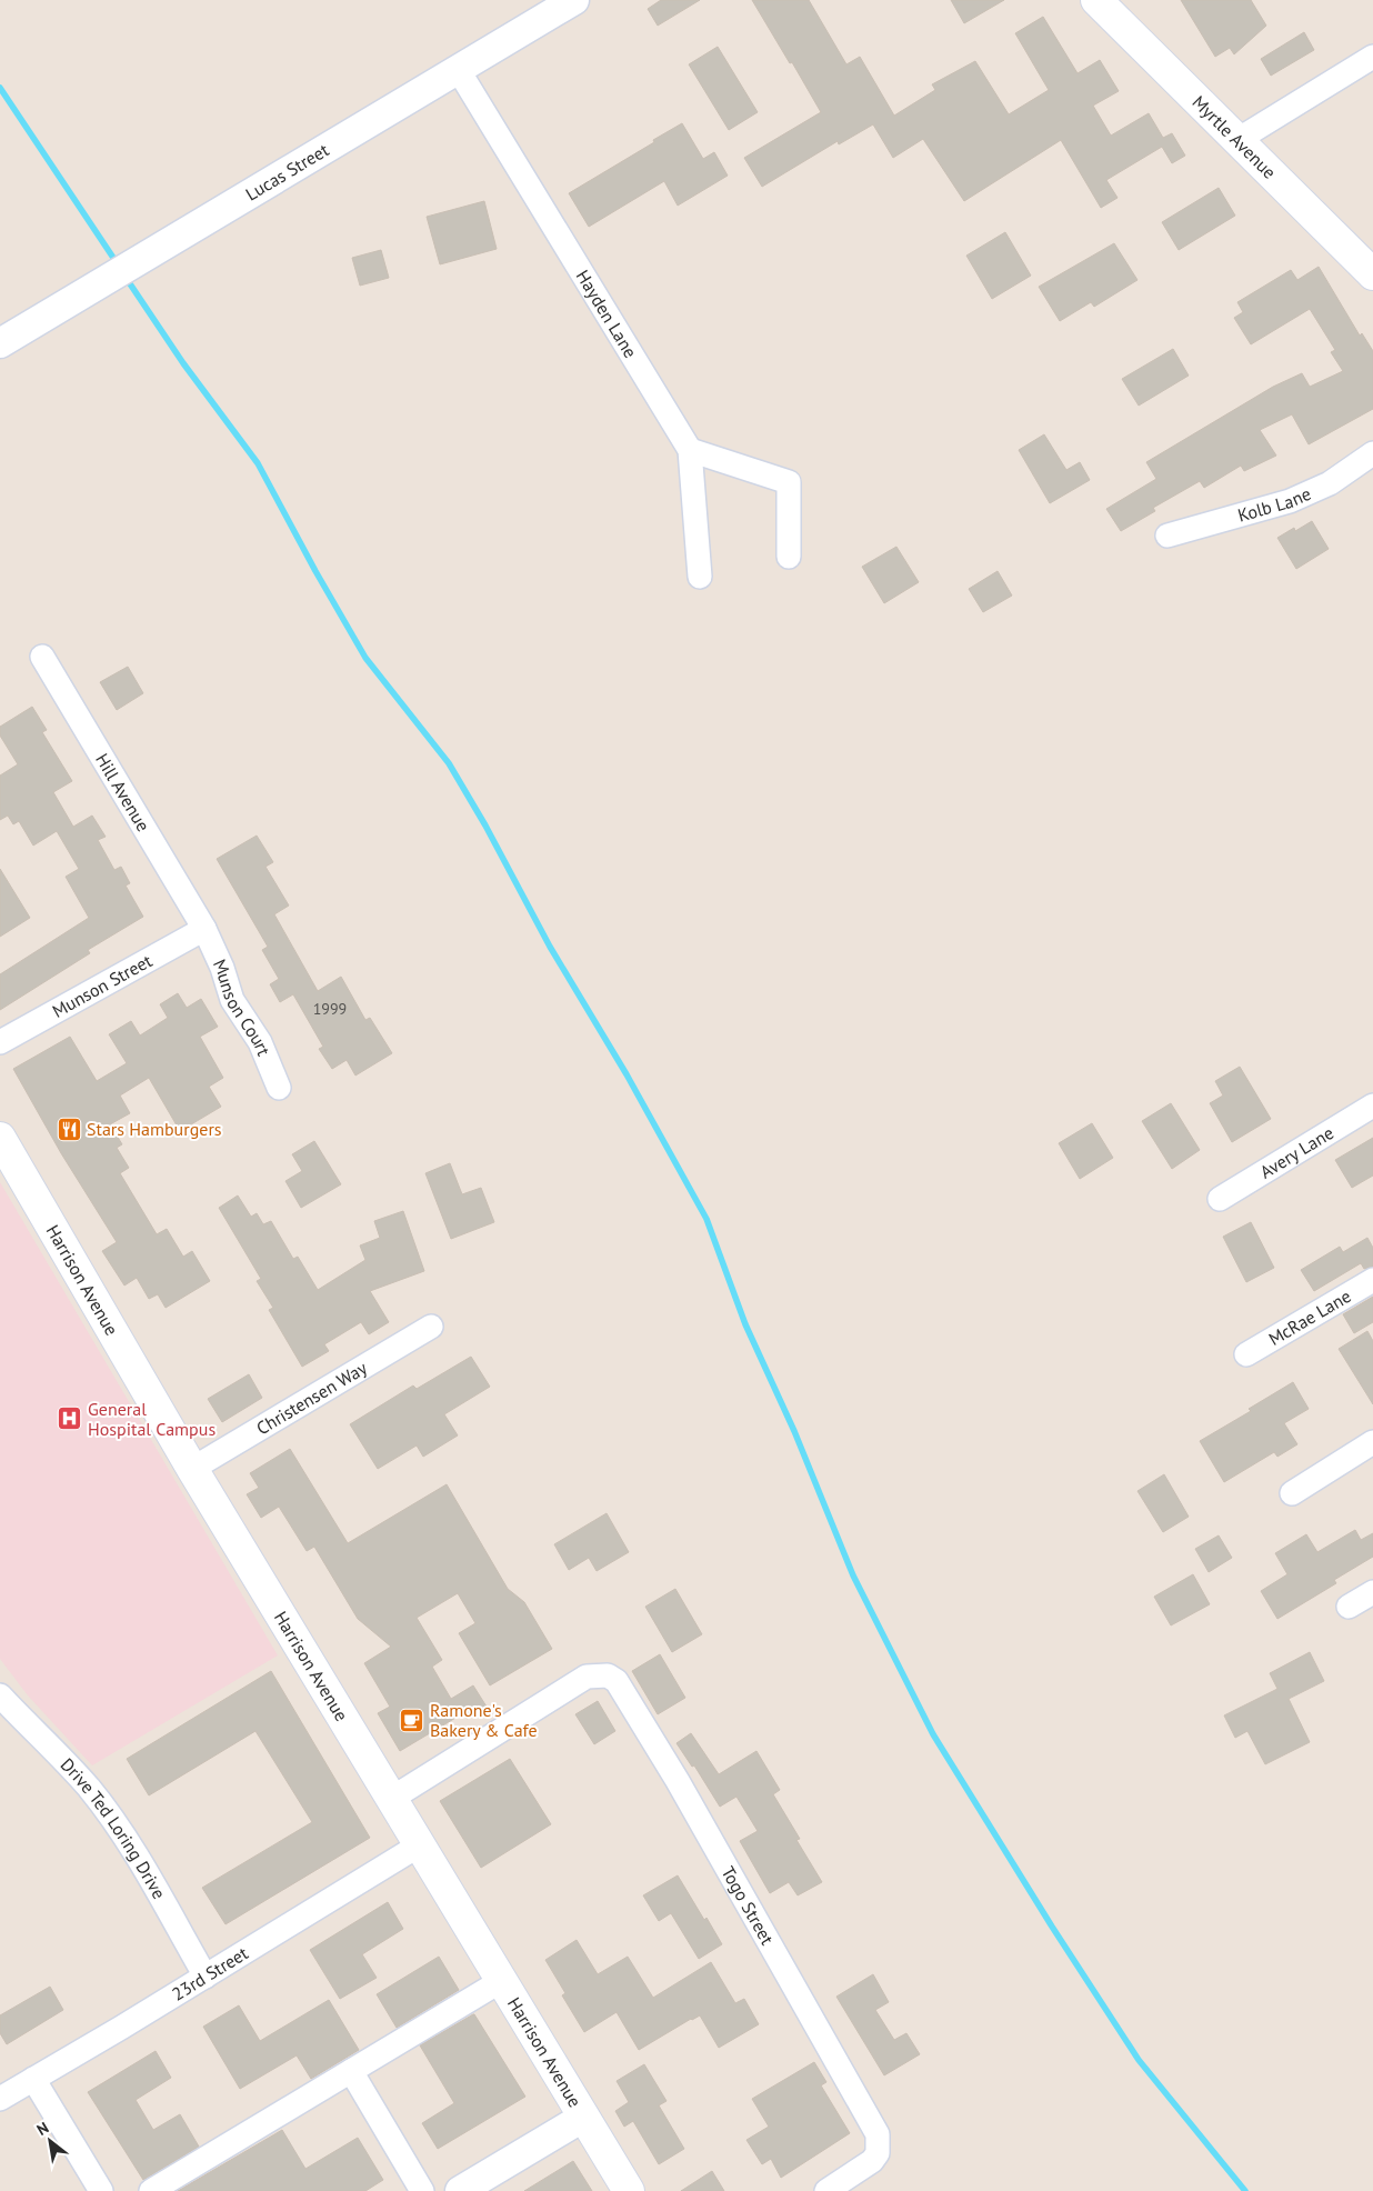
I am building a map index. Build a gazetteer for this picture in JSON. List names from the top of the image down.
{
  "streets": {
    "main road": ["Myrtle Avenue", "Harrison Avenue"],
    "street": [
      "Lucas Street",
      "Hayden Lane",
      "Kolb Lane",
      "Hill Avenue",
      "Munson Street",
      "Munson Court",
      "Avery Lane",
      "McRae Lane",
      "Christensen Way",
      "Drive Ted Loring Drive",
      "Togo Street",
      "23rd Street"
    ]
  },
  "crossings": [
    ["Lucas Street", "Hayden Lane"],
    ["Hill Avenue", "Munson Street"],
    ["Hill Avenue", "Munson Court"],
    ["Munson Street", "Munson Court"],
    ["Harrison Avenue", "Christensen Way"],
    ["Harrison Avenue", "Togo Street"],
    ["Harrison Avenue", "23rd Street"],
    ["Drive Ted Loring Drive", "23rd Street"]
  ],
  "places": {
    "restaurant": ["Stars Hamburgers"],
    "hospital": ["General Hospital Campus"],
    "cafe": ["Ramone's Bakery & Cafe"]
  },
  "house_numbers": ["1999"],
  "north": "top left"
}
